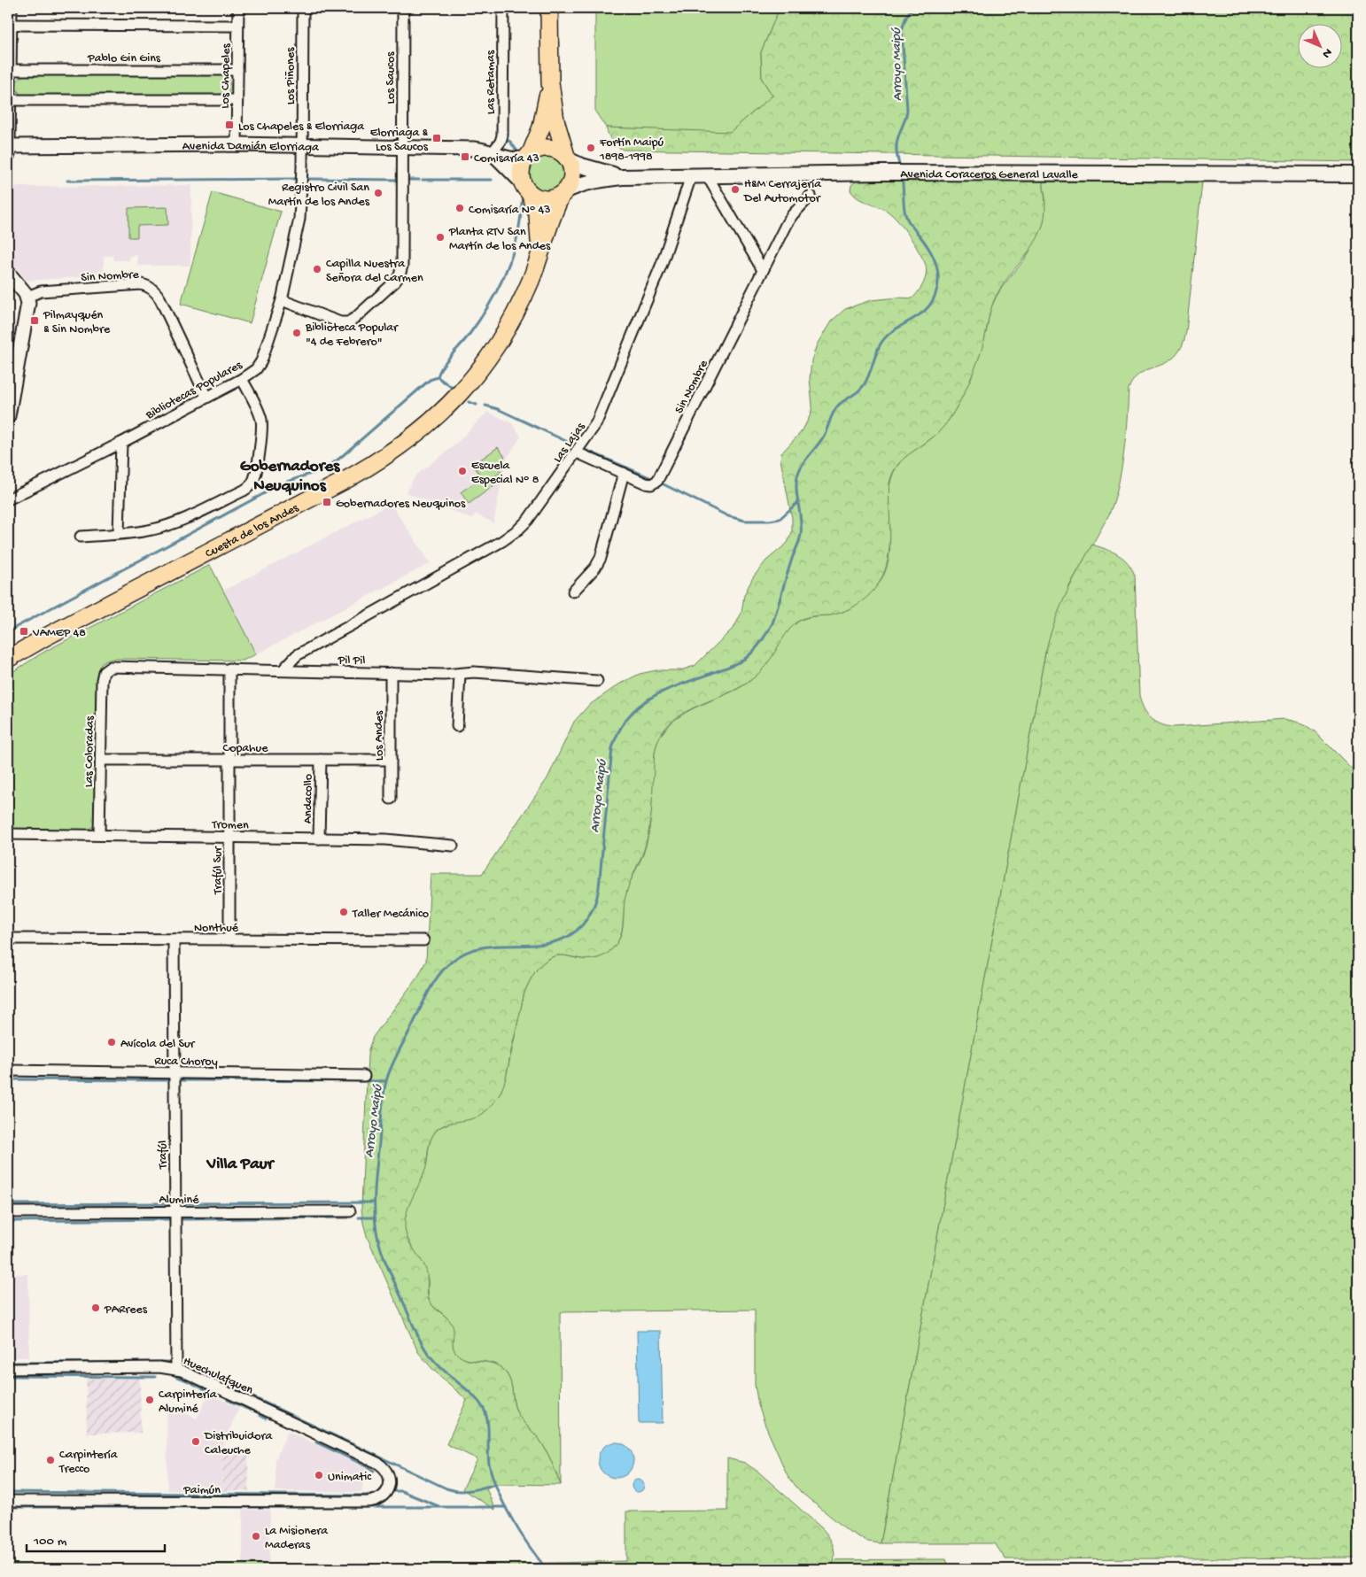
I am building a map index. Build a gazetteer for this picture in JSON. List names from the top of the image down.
{
  "streets": {
    "main road": ["Avenida Coraceros General Lavalle", "Cuesta de los Andes"],
    "street": [
      "Pablo Gin Gins",
      "Los Chapeles",
      "Los Piñones",
      "Los Saucos",
      "Las Retamas",
      "Avenida Damián Elorriaga",
      "Sin Nombre",
      "Bibliotecas Populares",
      "Las Lajas",
      "Pil Pil",
      "Los Andes",
      "Copahue",
      "Las Coloradas",
      "Andacollo",
      "Tromen",
      "Trafúl Sur",
      "Nonthué",
      "Ruca Choroy",
      "Trafúl",
      "Aluminé",
      "Huechulafquen",
      "Paimún"
    ]
  },
  "crossings": [
    ["Pablo Gin Gins", "Los Chapeles"],
    ["Los Chapeles", "Avenida Damián Elorriaga"],
    ["Los Piñones", "Avenida Damián Elorriaga"],
    ["Los Piñones", "Bibliotecas Populares"],
    ["Los Saucos", "Avenida Damián Elorriaga"],
    ["Los Saucos", "Bibliotecas Populares"],
    ["Las Retamas", "Avenida Damián Elorriaga"],
    ["Avenida Damián Elorriaga", "Avenida Coraceros General Lavalle"],
    ["Avenida Damián Elorriaga", "Bibliotecas Populares"],
    ["Avenida Damián Elorriaga", "Cuesta de los Andes"],
    ["Avenida Coraceros General Lavalle", "Las Lajas"],
    ["Avenida Coraceros General Lavalle", "Cuesta de los Andes"],
    ["Sin Nombre", "Bibliotecas Populares"],
    ["Sin Nombre", "Las Lajas"],
    ["Las Lajas", "Pil Pil"],
    ["Pil Pil", "Los Andes"],
    ["Pil Pil", "Las Coloradas"],
    ["Pil Pil", "Trafúl Sur"],
    ["Los Andes", "Copahue"],
    ["Copahue", "Las Coloradas"],
    ["Copahue", "Andacollo"],
    ["Copahue", "Trafúl Sur"],
    ["Las Coloradas", "Tromen"],
    ["Andacollo", "Tromen"],
    ["Tromen", "Trafúl Sur"],
    ["Trafúl Sur", "Nonthué"],
    ["Nonthué", "Trafúl"],
    ["Ruca Choroy", "Trafúl"],
    ["Trafúl", "Aluminé"],
    ["Trafúl", "Huechulafquen"],
    ["Huechulafquen", "Paimún"]
  ],
  "districts": ["Gobernadores Neuquinos", "Villa Paur"],
  "water": ["Arroyo Maipú"],
  "places": {
    "transit": [
      "Los Chapeles & Elorriaga",
      "Elorriaga & Los Saucos",
      "Comisaría 43",
      "Pilmayquén & Sin Nombre",
      "Gobernadores Neuquinos",
      "VAMEP 48"
    ],
    "other": [
      "Fortín Maipú 1898-1998",
      "H&M Cerrajería Del Automotor",
      "Registro Civil San Martín de los Andes",
      "Comisaría N° 43",
      "Planta RTV San Martín de los Andes",
      "Capilla Nuestra Señora del Carmen",
      "Biblioteca Popular \"4 de Febrero\"",
      "Escuela Especial N° 8",
      "Taller Mecánico",
      "Avícola del Sur",
      "PARrees",
      "Carpintería Aluminé",
      "Distribuidora Caleuche",
      "Carpintería Trecco",
      "Unimatic",
      "La Misionera Maderas"
    ]
  },
  "scale_bar": "100 m",
  "north": "bottom right"
}
